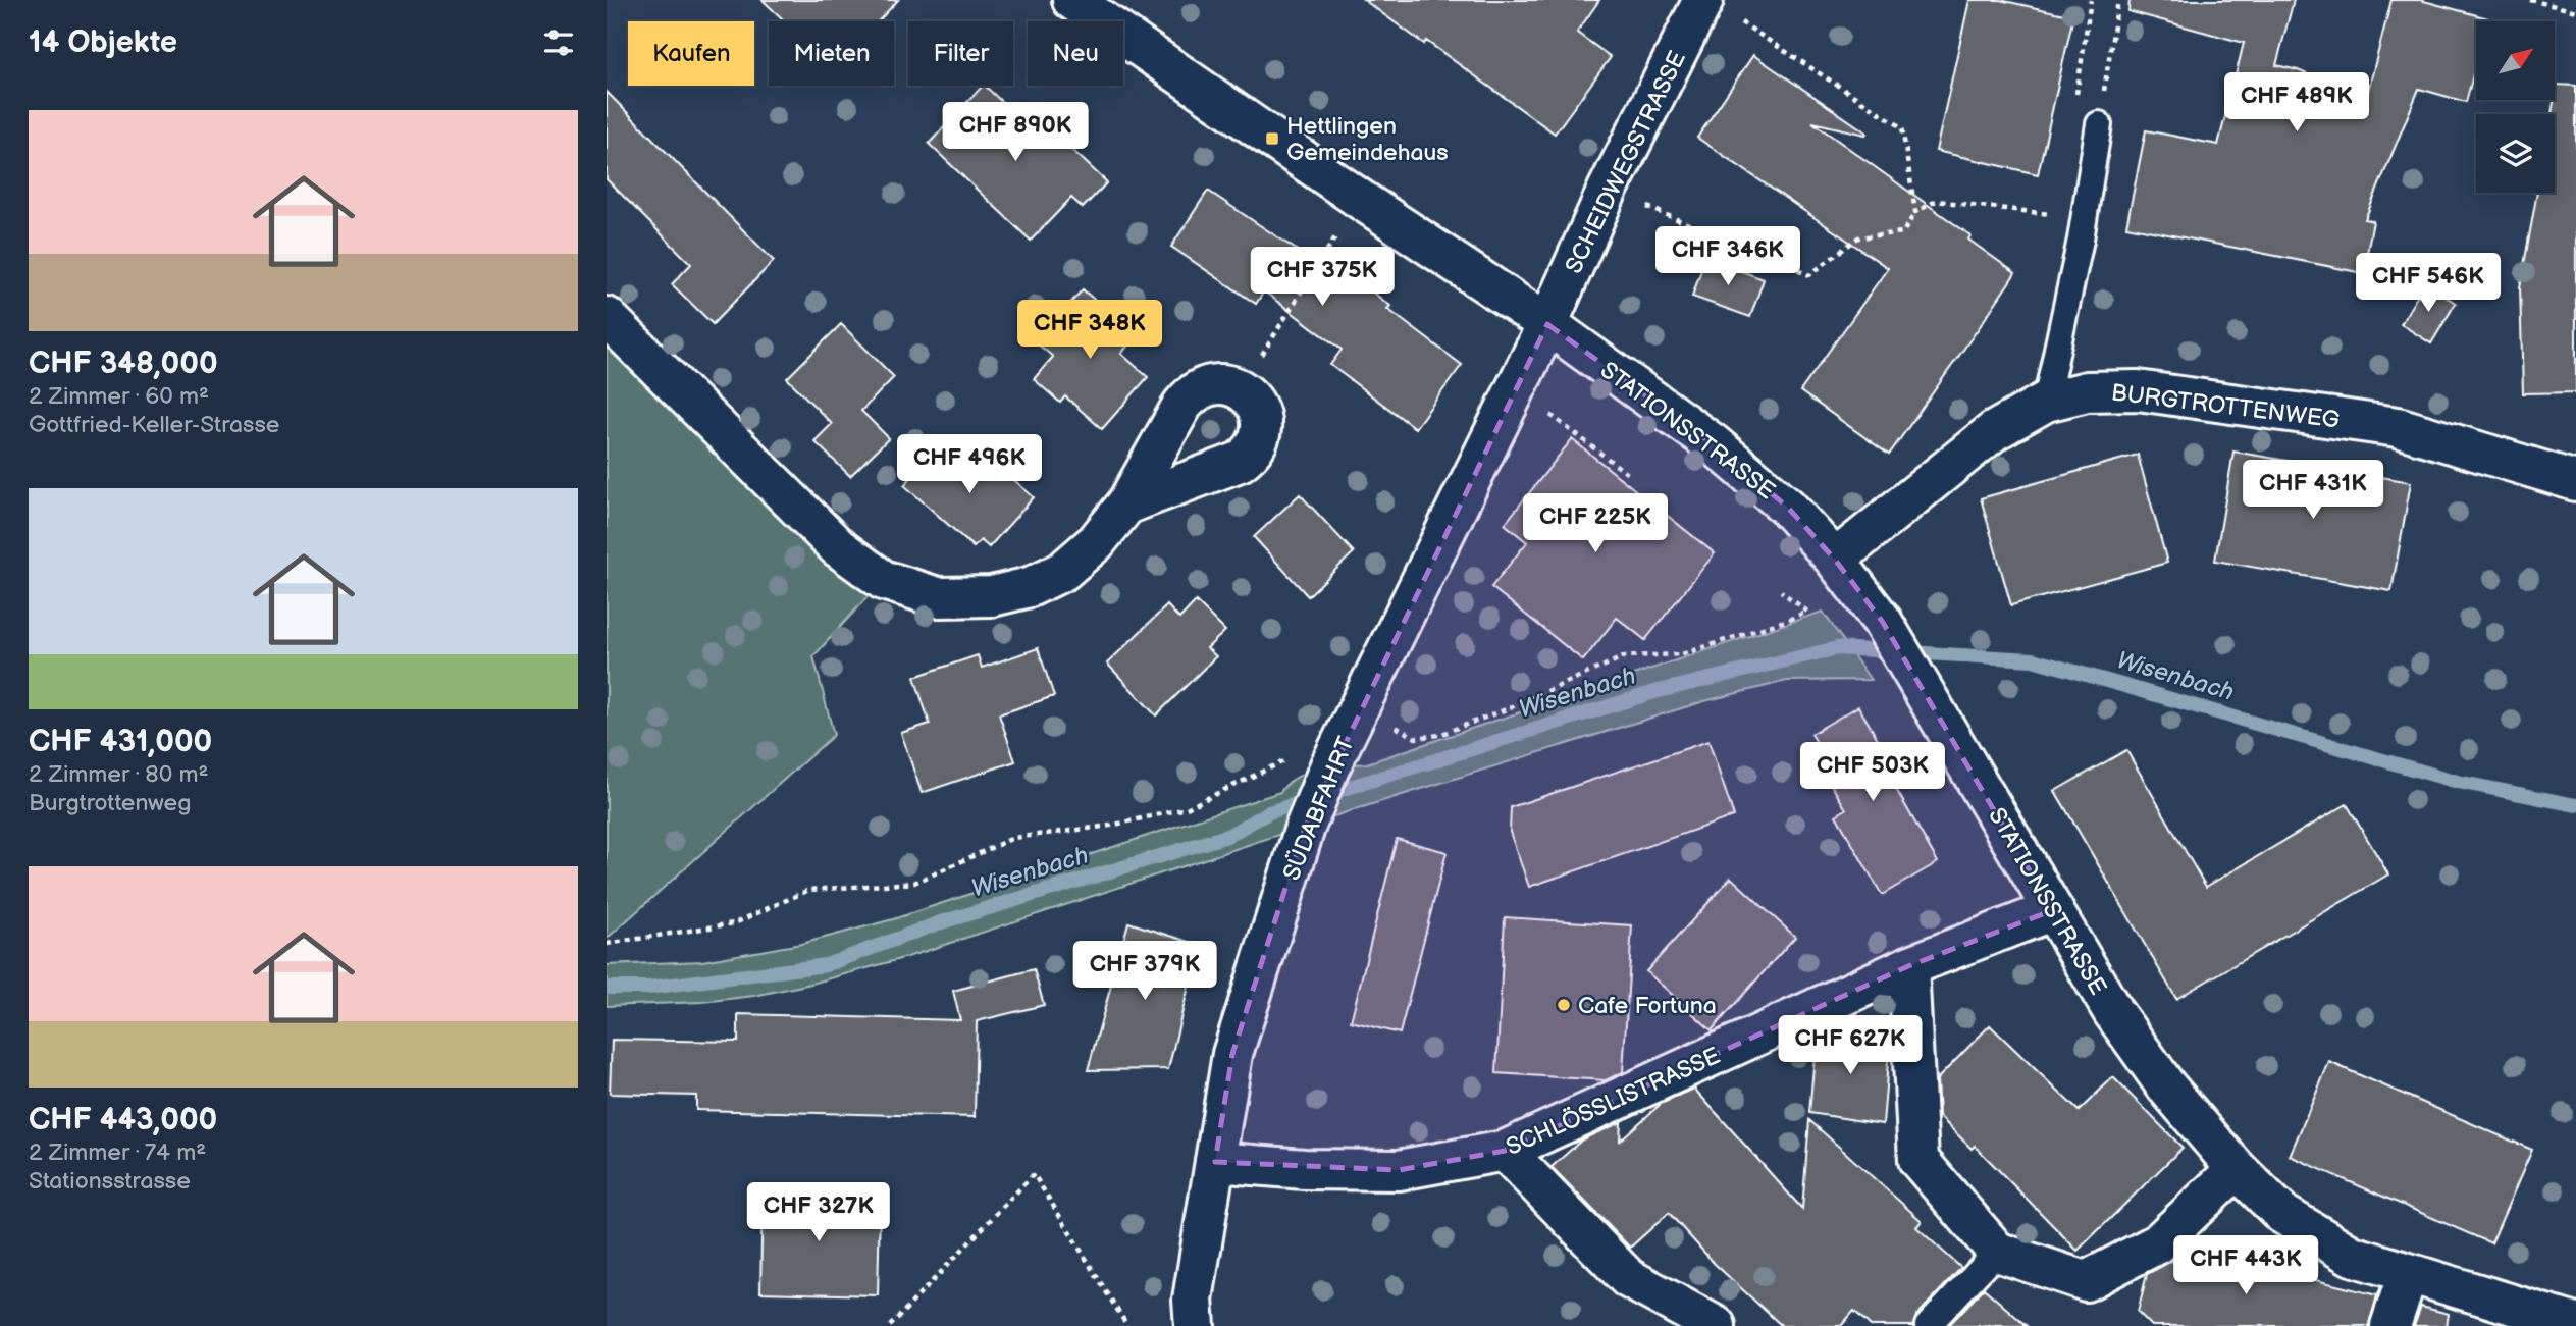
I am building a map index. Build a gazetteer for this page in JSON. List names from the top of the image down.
{
  "streets": {
    "street": [
      "SCHEIDWEGSTRASSE",
      "BURGTROTTENWEG",
      "STATIONSSTRASSE",
      "SÜDABFAHRT",
      "SCHLÖSSLISTRASSE"
    ]
  },
  "crossings": [
    ["SCHEIDWEGSTRASSE", "STATIONSSTRASSE"],
    ["SCHEIDWEGSTRASSE", "SÜDABFAHRT"],
    ["BURGTROTTENWEG", "STATIONSSTRASSE"],
    ["STATIONSSTRASSE", "SÜDABFAHRT"],
    ["STATIONSSTRASSE", "SCHLÖSSLISTRASSE"],
    ["SÜDABFAHRT", "SCHLÖSSLISTRASSE"]
  ],
  "water": ["Wisenbach"],
  "places": {
    "transit": ["Hettlingen Gemeindehaus"],
    "other": ["Cafe Fortuna"]
  },
  "north": "top right",
  "page": {
    "heading": "14 Objekte",
    "chip": [
      "Kaufen",
      "Mieten",
      "Filter",
      "Neu"
    ],
    "price": [
      "CHF 489K",
      "CHF 890K",
      "CHF 346K",
      "CHF 375K",
      "CHF 546K",
      "CHF 348K",
      "CHF 496K",
      "CHF 431K",
      "CHF 225K",
      "CHF 503K",
      "CHF 379K",
      "CHF 627K",
      "CHF 327K",
      "CHF 443K"
    ],
    "list": [
      {
        "name": "CHF 348,000",
        "note": "2 Zimmer · 60 m² · Gottfried-Keller-Strasse"
      },
      {
        "name": "CHF 431,000",
        "note": "2 Zimmer · 80 m² · Burgtrottenweg"
      },
      {
        "name": "CHF 443,000",
        "note": "2 Zimmer · 74 m² · Stationsstrasse"
      }
    ]
  }
}
